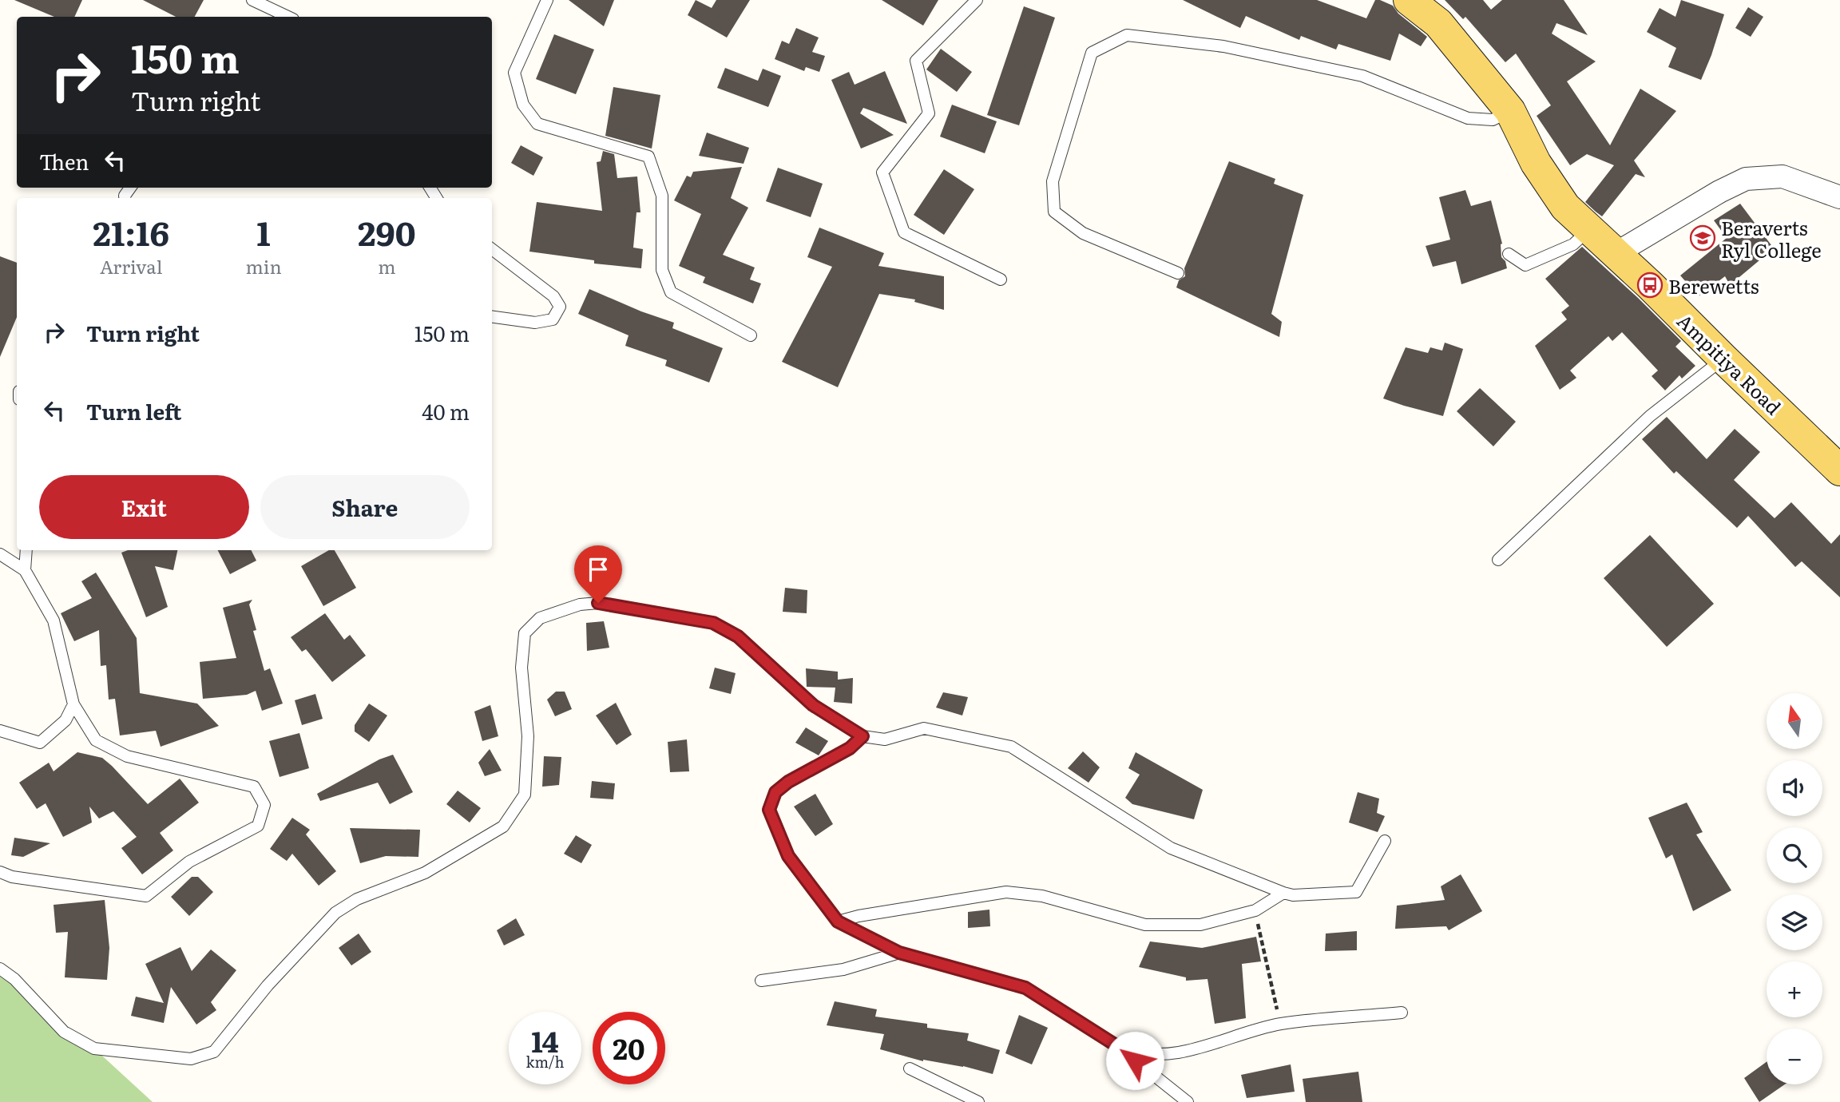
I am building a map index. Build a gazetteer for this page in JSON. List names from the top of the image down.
{
  "streets": {
    "main road": ["Ampitiya Road"]
  },
  "places": {
    "school or university": ["Beraverts Ryl College"],
    "bus stop": ["Berewetts"]
  },
  "north": "top",
  "page": {
    "turn": ["150 m", "Turn right"],
    "then": "Then",
    "eta": [
      "21:16",
      "Arrival",
      "1",
      "min",
      "290",
      "m"
    ],
    "list": [
      {
        "name": "Turn right",
        "value": "150 m"
      },
      {
        "name": "Turn left",
        "value": "40 m"
      }
    ],
    "buttons": ["Exit", "Share"],
    "map_buttons": ["+", "−"],
    "speed": "14 km/h",
    "limit": "20"
  }
}
